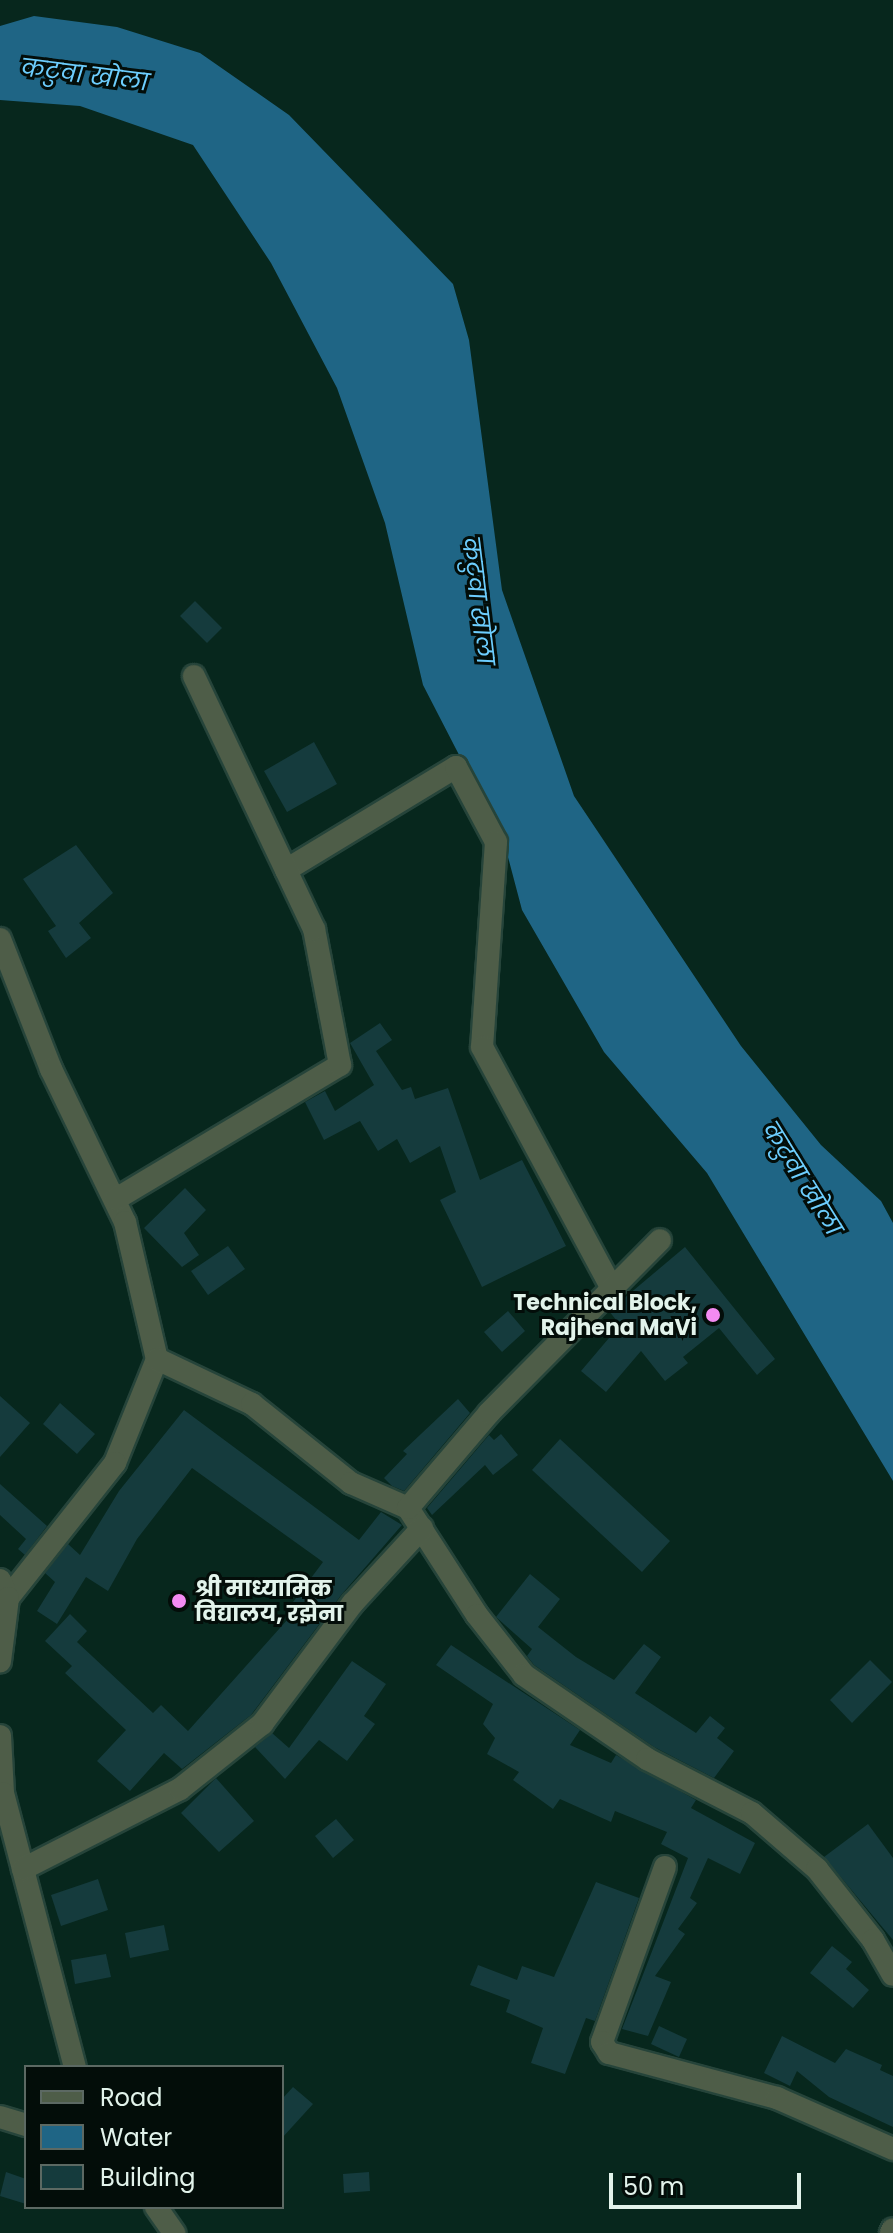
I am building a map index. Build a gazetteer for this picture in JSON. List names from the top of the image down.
{
  "water": ["कटुवा खोला"],
  "places": ["Technical Block, Rajhena MaVi", "श्री माध्यामिक विद्यालय, रझेना"],
  "legend": ["Road", "Water", "Building"],
  "scale_bar": "50 m"
}
